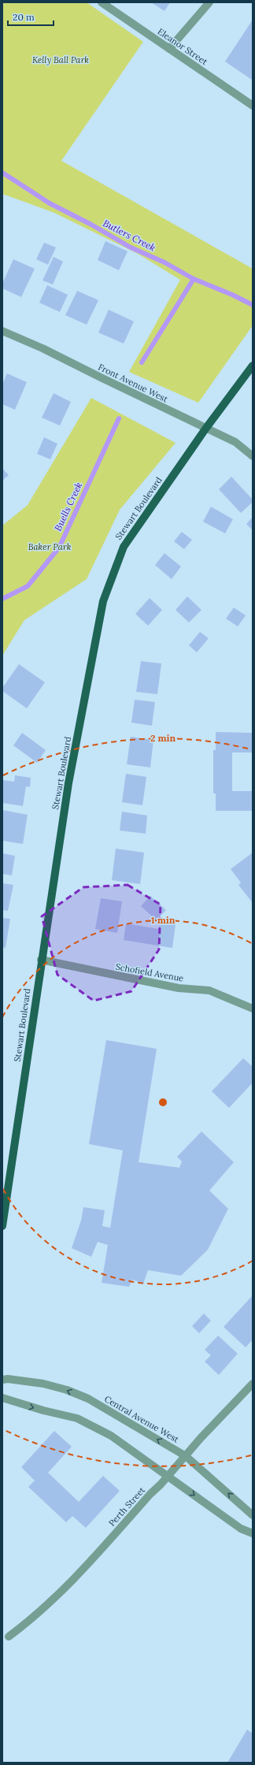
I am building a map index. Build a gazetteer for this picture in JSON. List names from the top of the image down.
{
  "streets": {
    "main road": ["Stewart Boulevard"],
    "street": [
      "Eleanor Street",
      "Front Avenue West",
      "Schofield Avenue",
      "Central Avenue West",
      "Perth Street"
    ]
  },
  "crossings": [
    ["Front Avenue West", "Stewart Boulevard"],
    ["Stewart Boulevard", "Schofield Avenue"],
    ["Central Avenue West", "Perth Street"]
  ],
  "water": ["Butlers Creek", "Buells Creek"],
  "parks": ["Kelly Ball Park", "Baker Park"],
  "scale_bar": "20 m",
  "rings": ["2 min", "1 min"]
}
